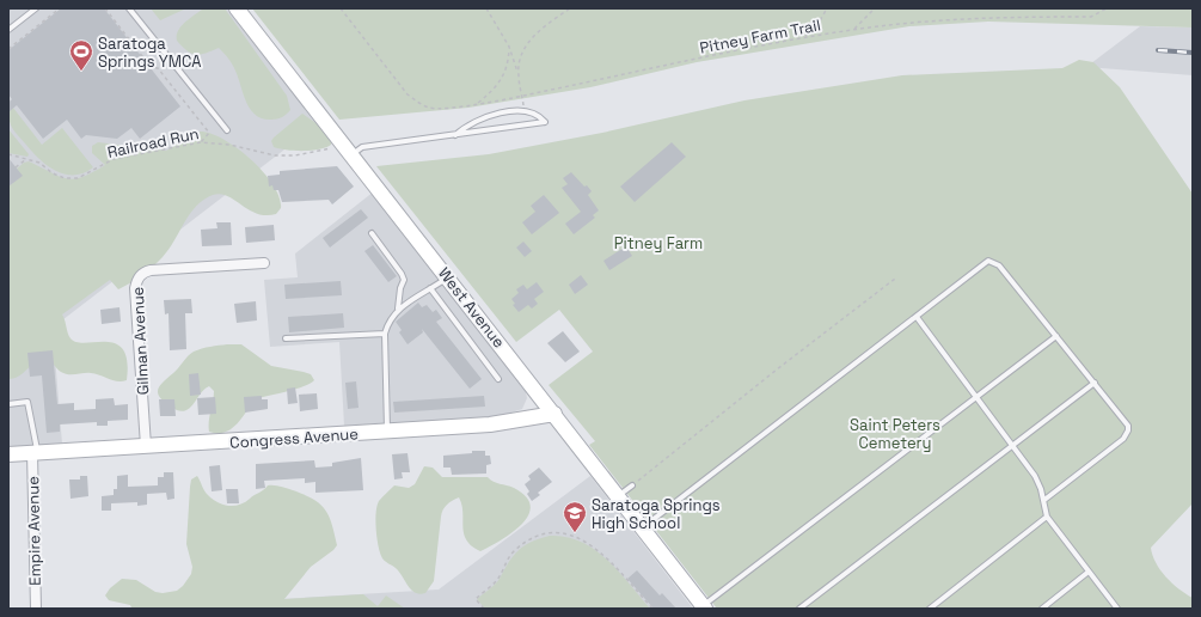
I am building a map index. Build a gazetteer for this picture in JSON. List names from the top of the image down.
{
  "streets": {
    "street": [
      "West Avenue",
      "Gilman Avenue",
      "Congress Avenue",
      "Empire Avenue"
    ],
    "path": ["Pitney Farm Trail", "Railroad Run"]
  },
  "crossings": [
    ["West Avenue", "Congress Avenue"],
    ["Gilman Avenue", "Congress Avenue"],
    ["Congress Avenue", "Empire Avenue"]
  ],
  "parks": ["Pitney Farm", "Saint Peters Cemetery"],
  "places": {
    "sports": ["Saratoga Springs YMCA"],
    "school or university": ["Saratoga Springs High School"]
  }
}
